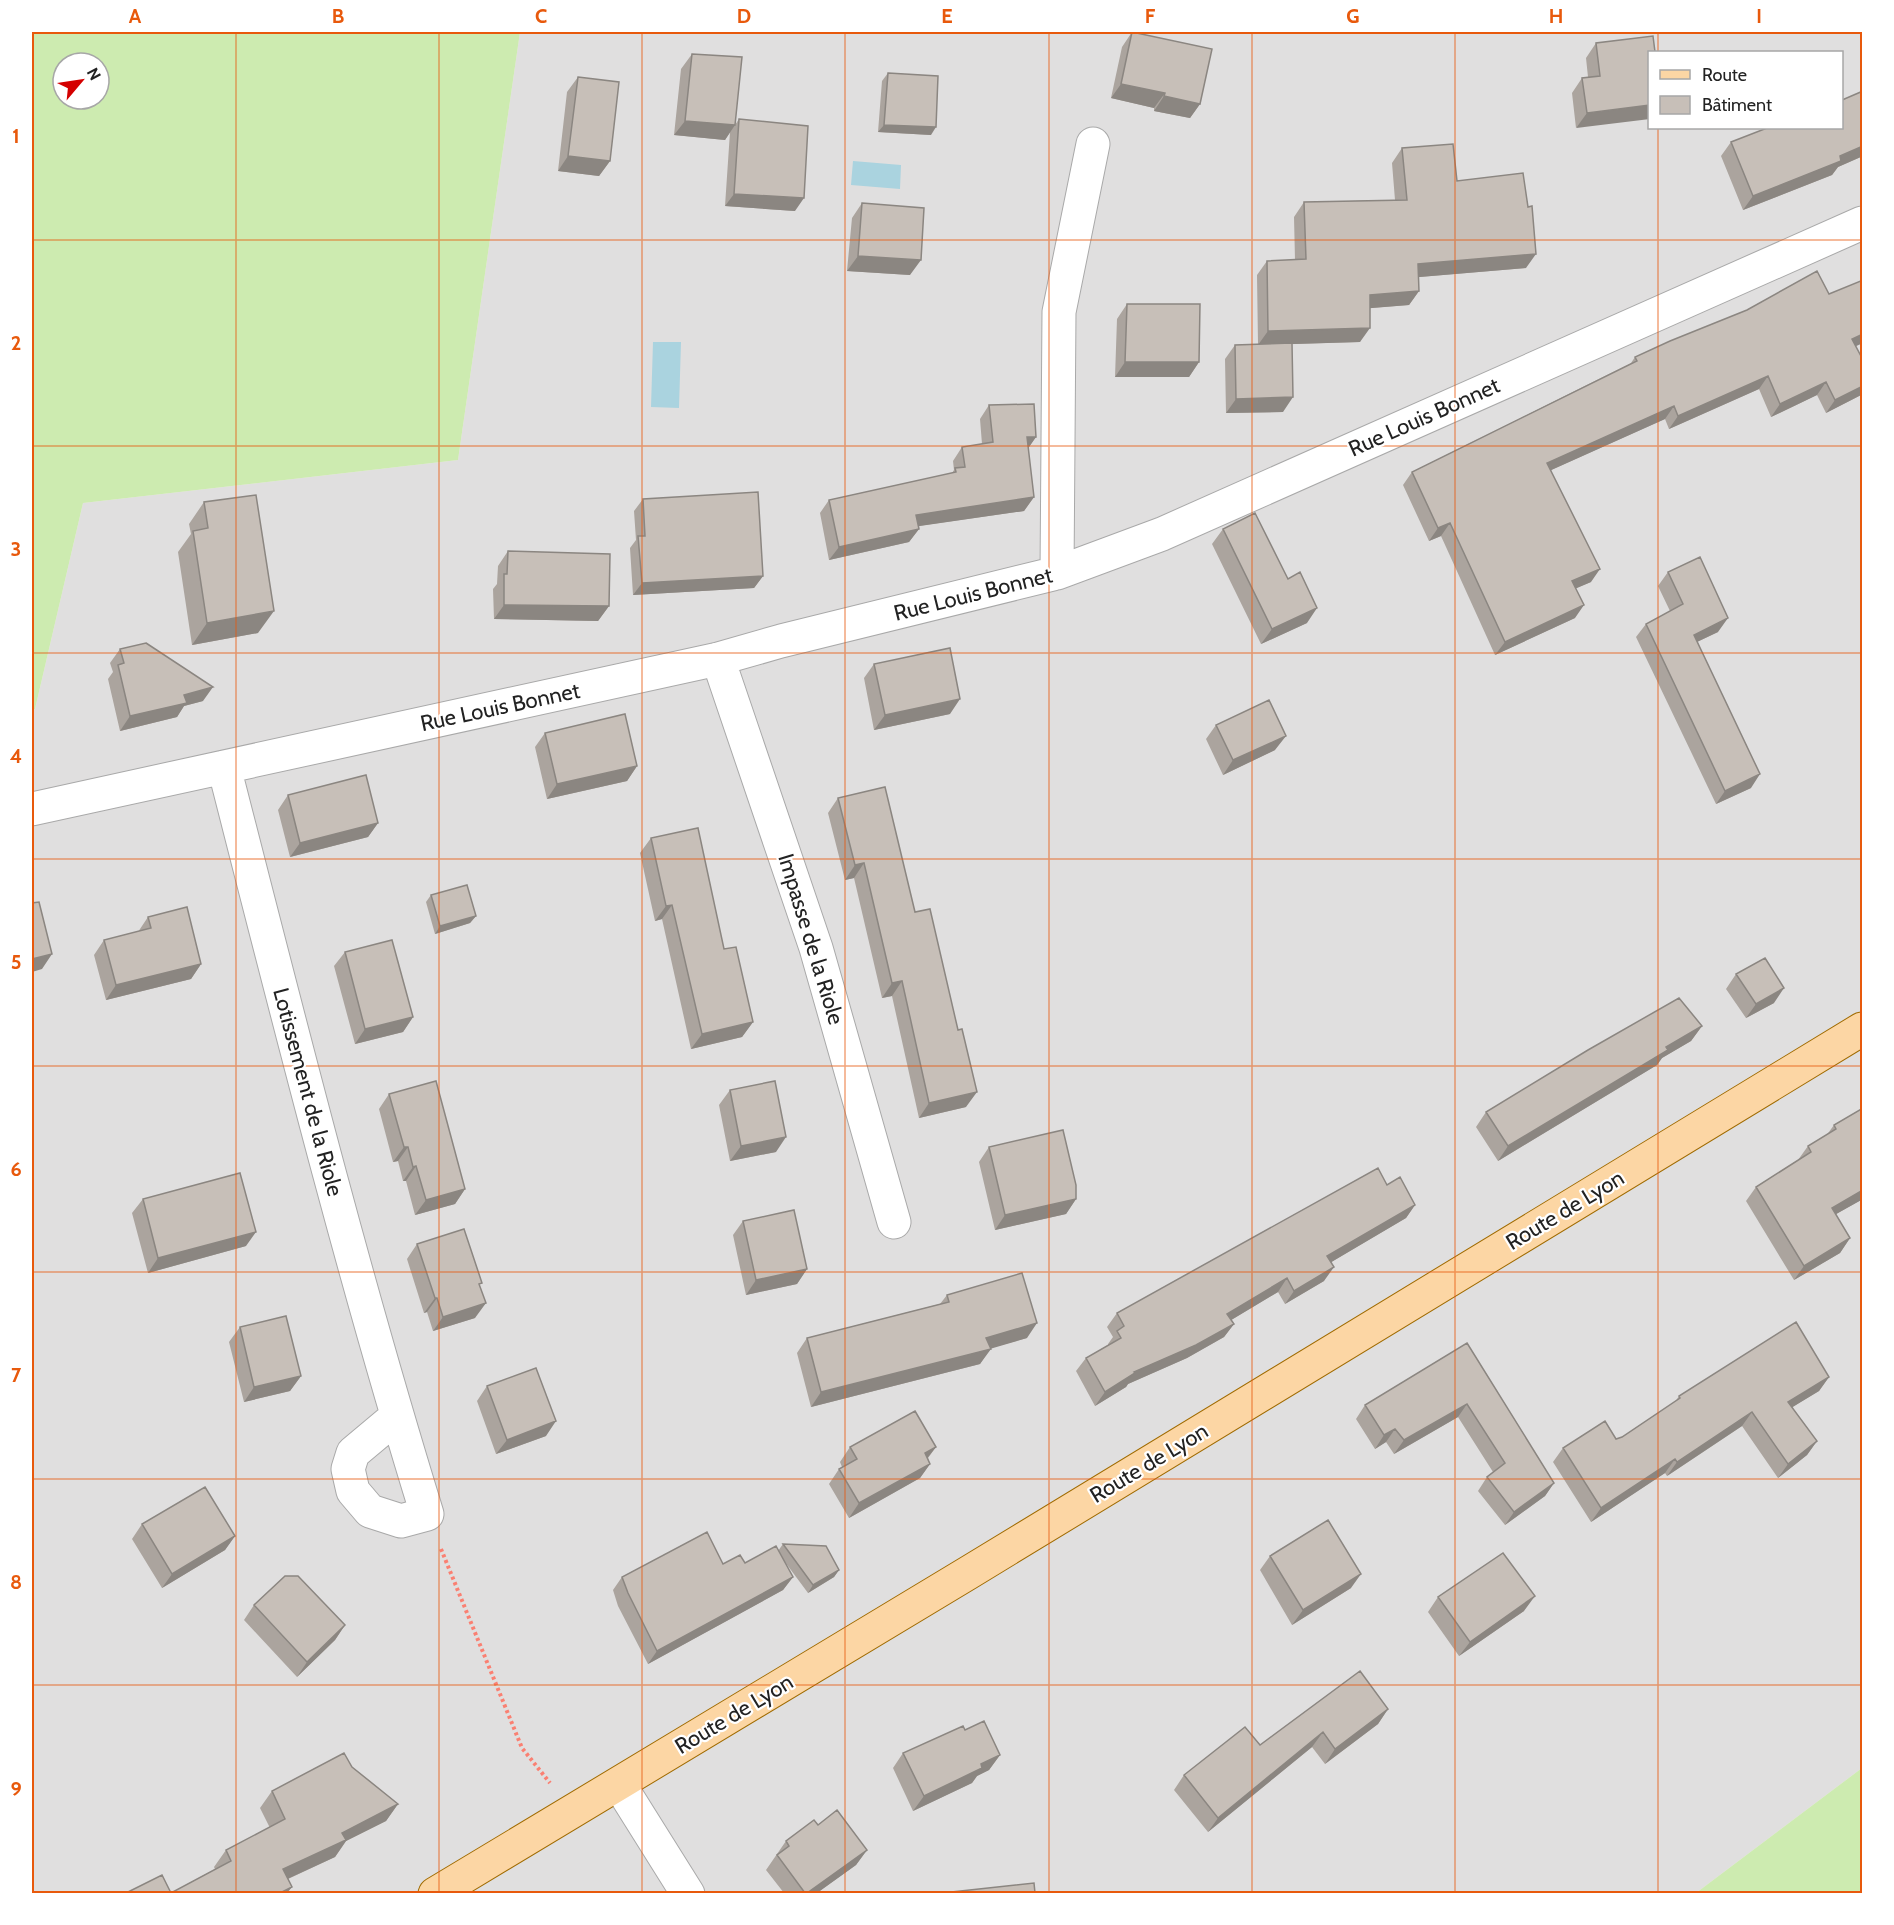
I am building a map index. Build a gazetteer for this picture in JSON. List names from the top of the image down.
{
  "streets": {
    "main road": ["Route de Lyon"],
    "street": ["Rue Louis Bonnet", "Impasse de la Riole", "Lotissement de la Riole"]
  },
  "crossings": [
    ["Rue Louis Bonnet", "Impasse de la Riole"],
    ["Rue Louis Bonnet", "Lotissement de la Riole"]
  ],
  "legend": ["Route", "Bâtiment"],
  "north": "top right",
  "grid": {
    "columns": [
      "A",
      "B",
      "C",
      "D",
      "E",
      "F",
      "G",
      "H",
      "I"
    ],
    "rows": [
      "1",
      "2",
      "3",
      "4",
      "5",
      "6",
      "7",
      "8",
      "9"
    ]
  }
}
